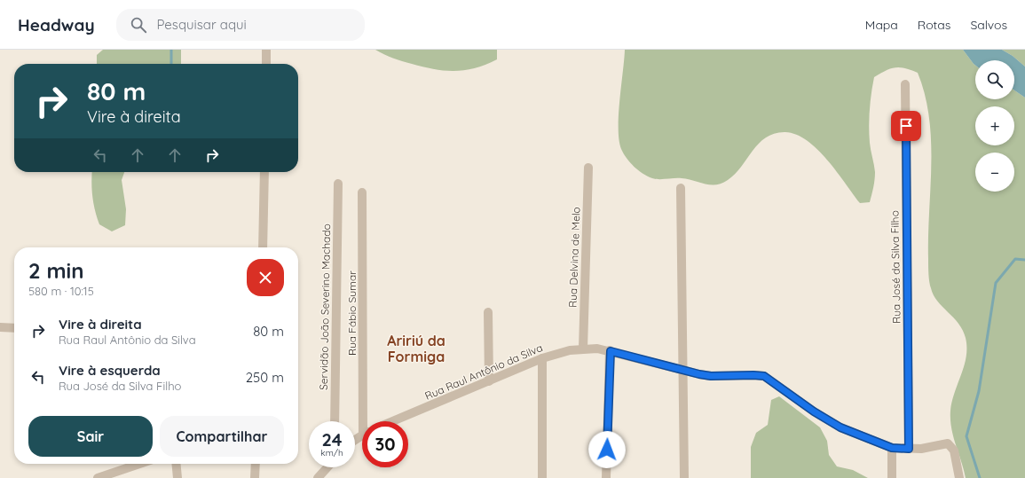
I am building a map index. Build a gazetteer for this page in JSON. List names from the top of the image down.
{
  "streets": {
    "street": [
      "Rua Delvina de Melo",
      "Rua José da Silva Filho",
      "Servidão João Severino Machado",
      "Rua Fábio Sumar",
      "Rua Raul Antônio da Silva"
    ]
  },
  "crossings": [
    ["Rua Delvina de Melo", "Rua Raul Antônio da Silva"],
    ["Rua José da Silva Filho", "Rua Raul Antônio da Silva"]
  ],
  "districts": ["Aririú da Formiga"],
  "page": {
    "header": "Headway",
    "search": "Pesquisar aqui",
    "nav": ["Mapa", "Rotas", "Salvos"],
    "map_buttons": ["+", "−"],
    "turn": ["80 m", "Vire à direita"],
    "heading": ["2 min", "580 m · 10:15"],
    "list": [
      {
        "name": "Vire à direita",
        "note": "Rua Raul Antônio da Silva",
        "value": "80 m"
      },
      {
        "name": "Vire à esquerda",
        "note": "Rua José da Silva Filho",
        "value": "250 m"
      }
    ],
    "buttons": ["Sair", "Compartilhar"],
    "speed": "24 km/h",
    "limit": "30"
  }
}
